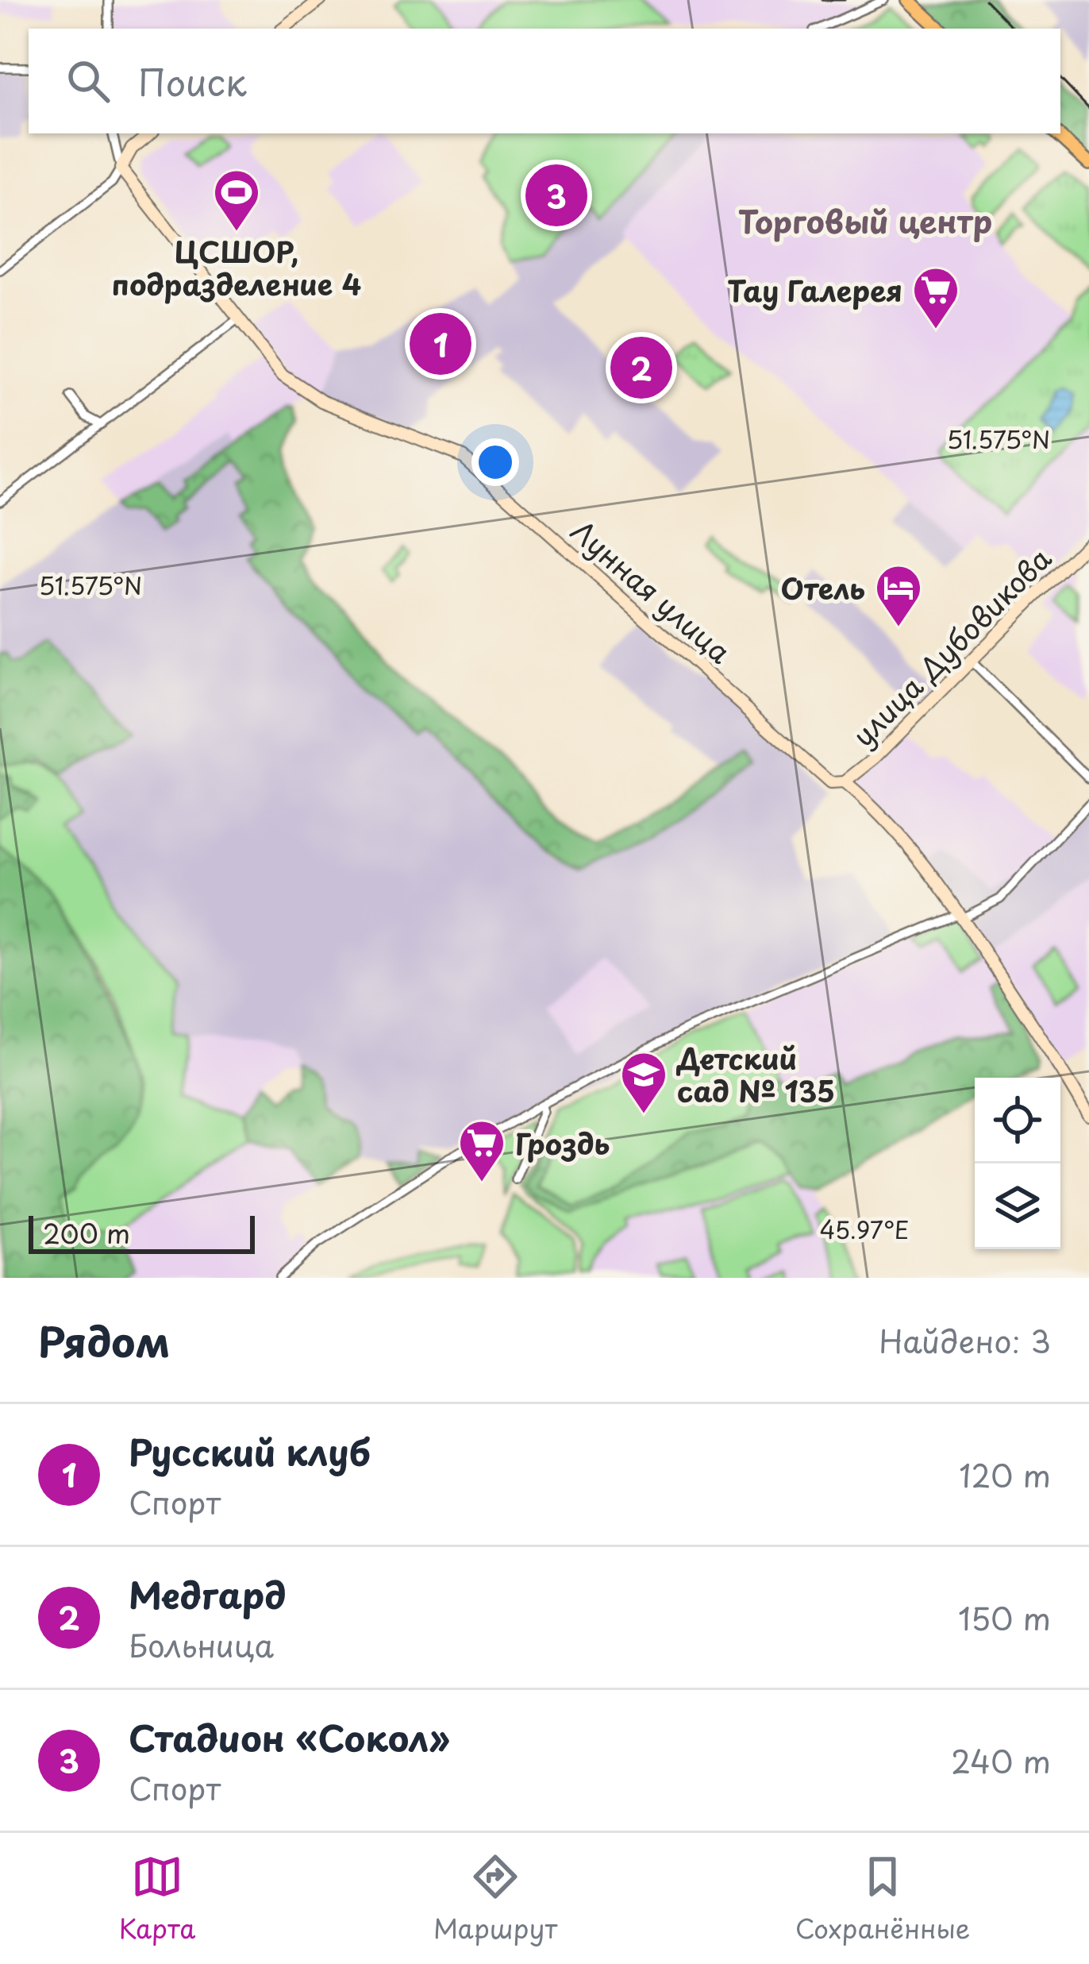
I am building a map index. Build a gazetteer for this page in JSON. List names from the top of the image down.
{
  "streets": {
    "street": ["Лунная улица", "улица Дубовикова"]
  },
  "crossings": [
    ["Лунная улица", "улица Дубовикова"]
  ],
  "districts": ["Торговый центр"],
  "places": {
    "sports": ["ЦСШОР, подразделение 4"],
    "supermarket": ["Тау Галерея", "Гроздь"],
    "hotel": ["Отель"],
    "school or university": ["Детский сад № 135"]
  },
  "scale_bar": "200 m",
  "page": {
    "search": "Поиск",
    "pins": ["3", "1", "2"],
    "scale": "200 m",
    "heading": ["Рядом", "Найдено: 3"],
    "list": [
      {
        "mark": "1",
        "name": "Русский клуб",
        "note": "Спорт",
        "value": "120 m"
      },
      {
        "mark": "2",
        "name": "Медгард",
        "note": "Больница",
        "value": "150 m"
      },
      {
        "mark": "3",
        "name": "Стадион «Сокол»",
        "note": "Спорт",
        "value": "240 m"
      }
    ],
    "nav": ["Карта", "Маршрут", "Сохранённые"]
  },
  "coordinates": ["51.575°N", "45.97°E"]
}
